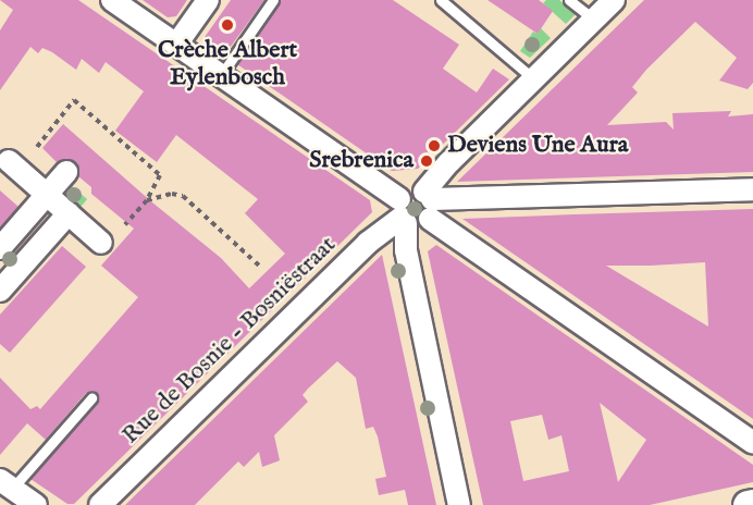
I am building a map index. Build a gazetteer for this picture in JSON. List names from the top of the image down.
{
  "streets": {
    "street": ["Rue de Bosnie - Bosniëstraat"]
  },
  "places": ["Crèche Albert Eylenbosch", "Deviens Une Aura", "Srebrenica"]
}
